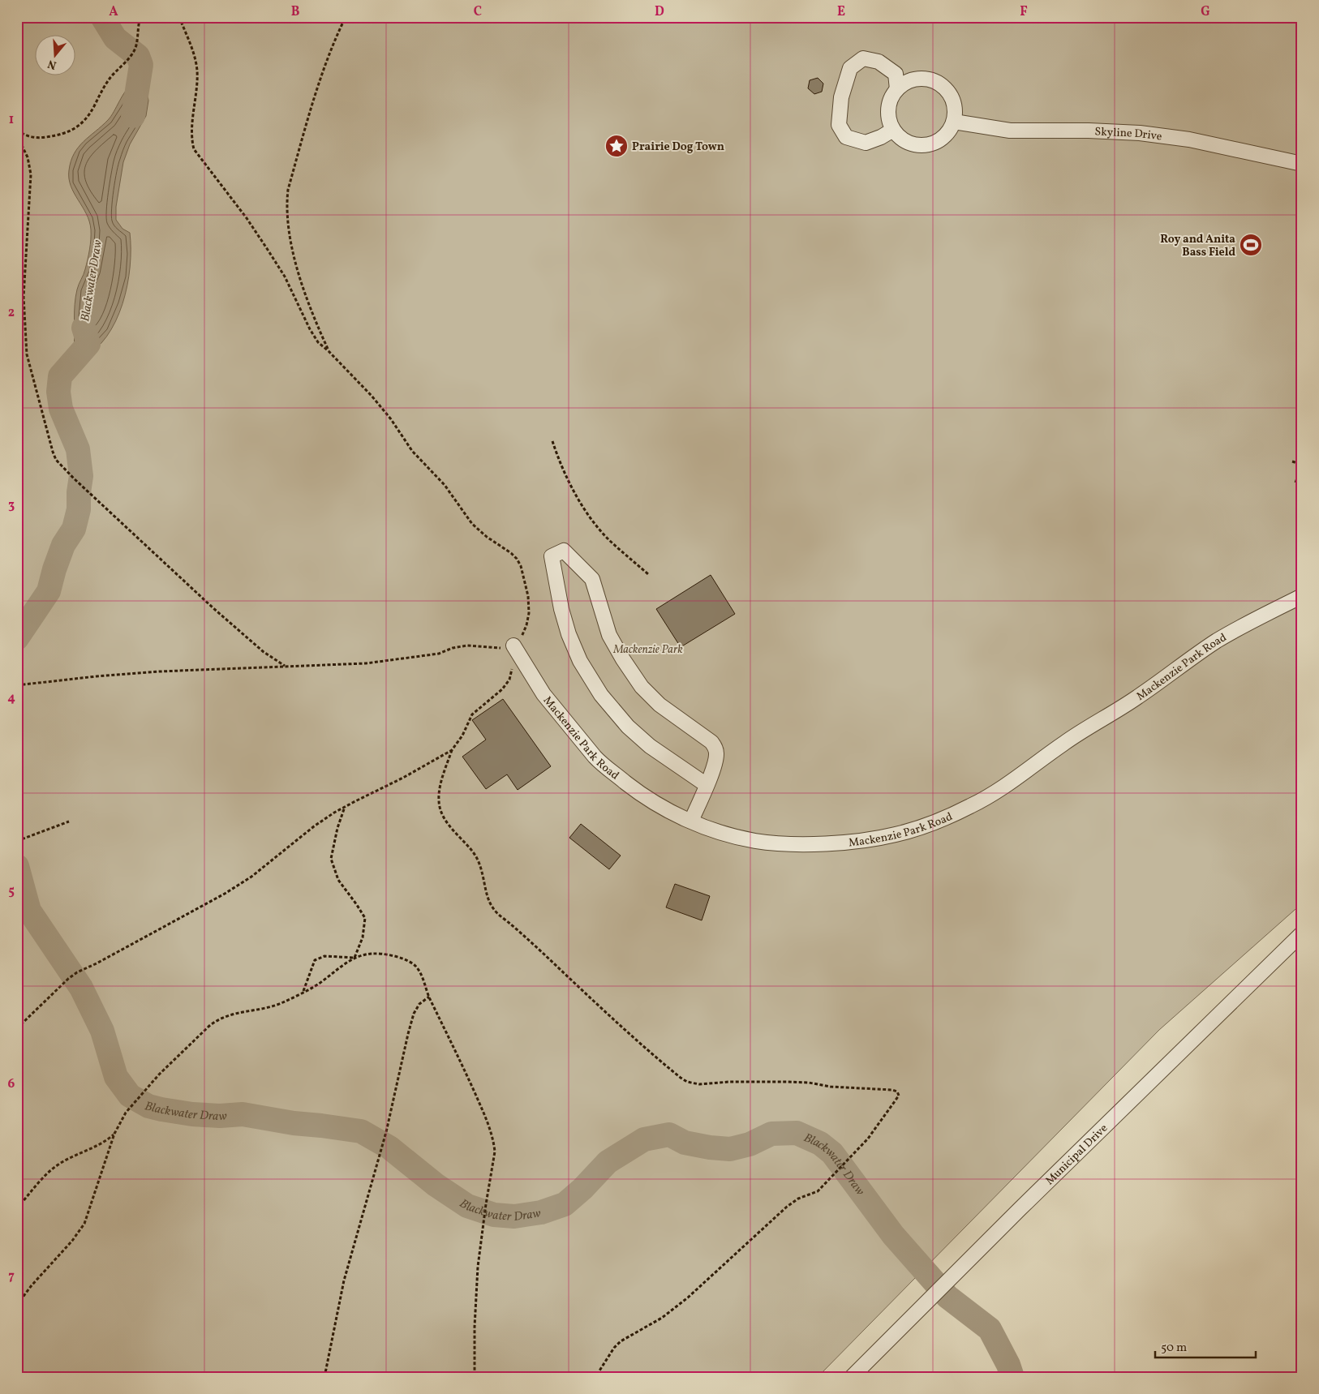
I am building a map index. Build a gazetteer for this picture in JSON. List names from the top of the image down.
{
  "streets": {
    "street": ["Skyline Drive", "Mackenzie Park Road", "Municipal Drive"]
  },
  "water": ["Blackwater Draw"],
  "parks": ["Mackenzie Park"],
  "places": {
    "place": ["Prairie Dog Town"],
    "sports": ["Roy and Anita Bass Field"]
  },
  "scale_bar": "50 m",
  "north": "bottom",
  "grid": {
    "columns": [
      "A",
      "B",
      "C",
      "D",
      "E",
      "F",
      "G"
    ],
    "rows": [
      "1",
      "2",
      "3",
      "4",
      "5",
      "6",
      "7"
    ]
  }
}
